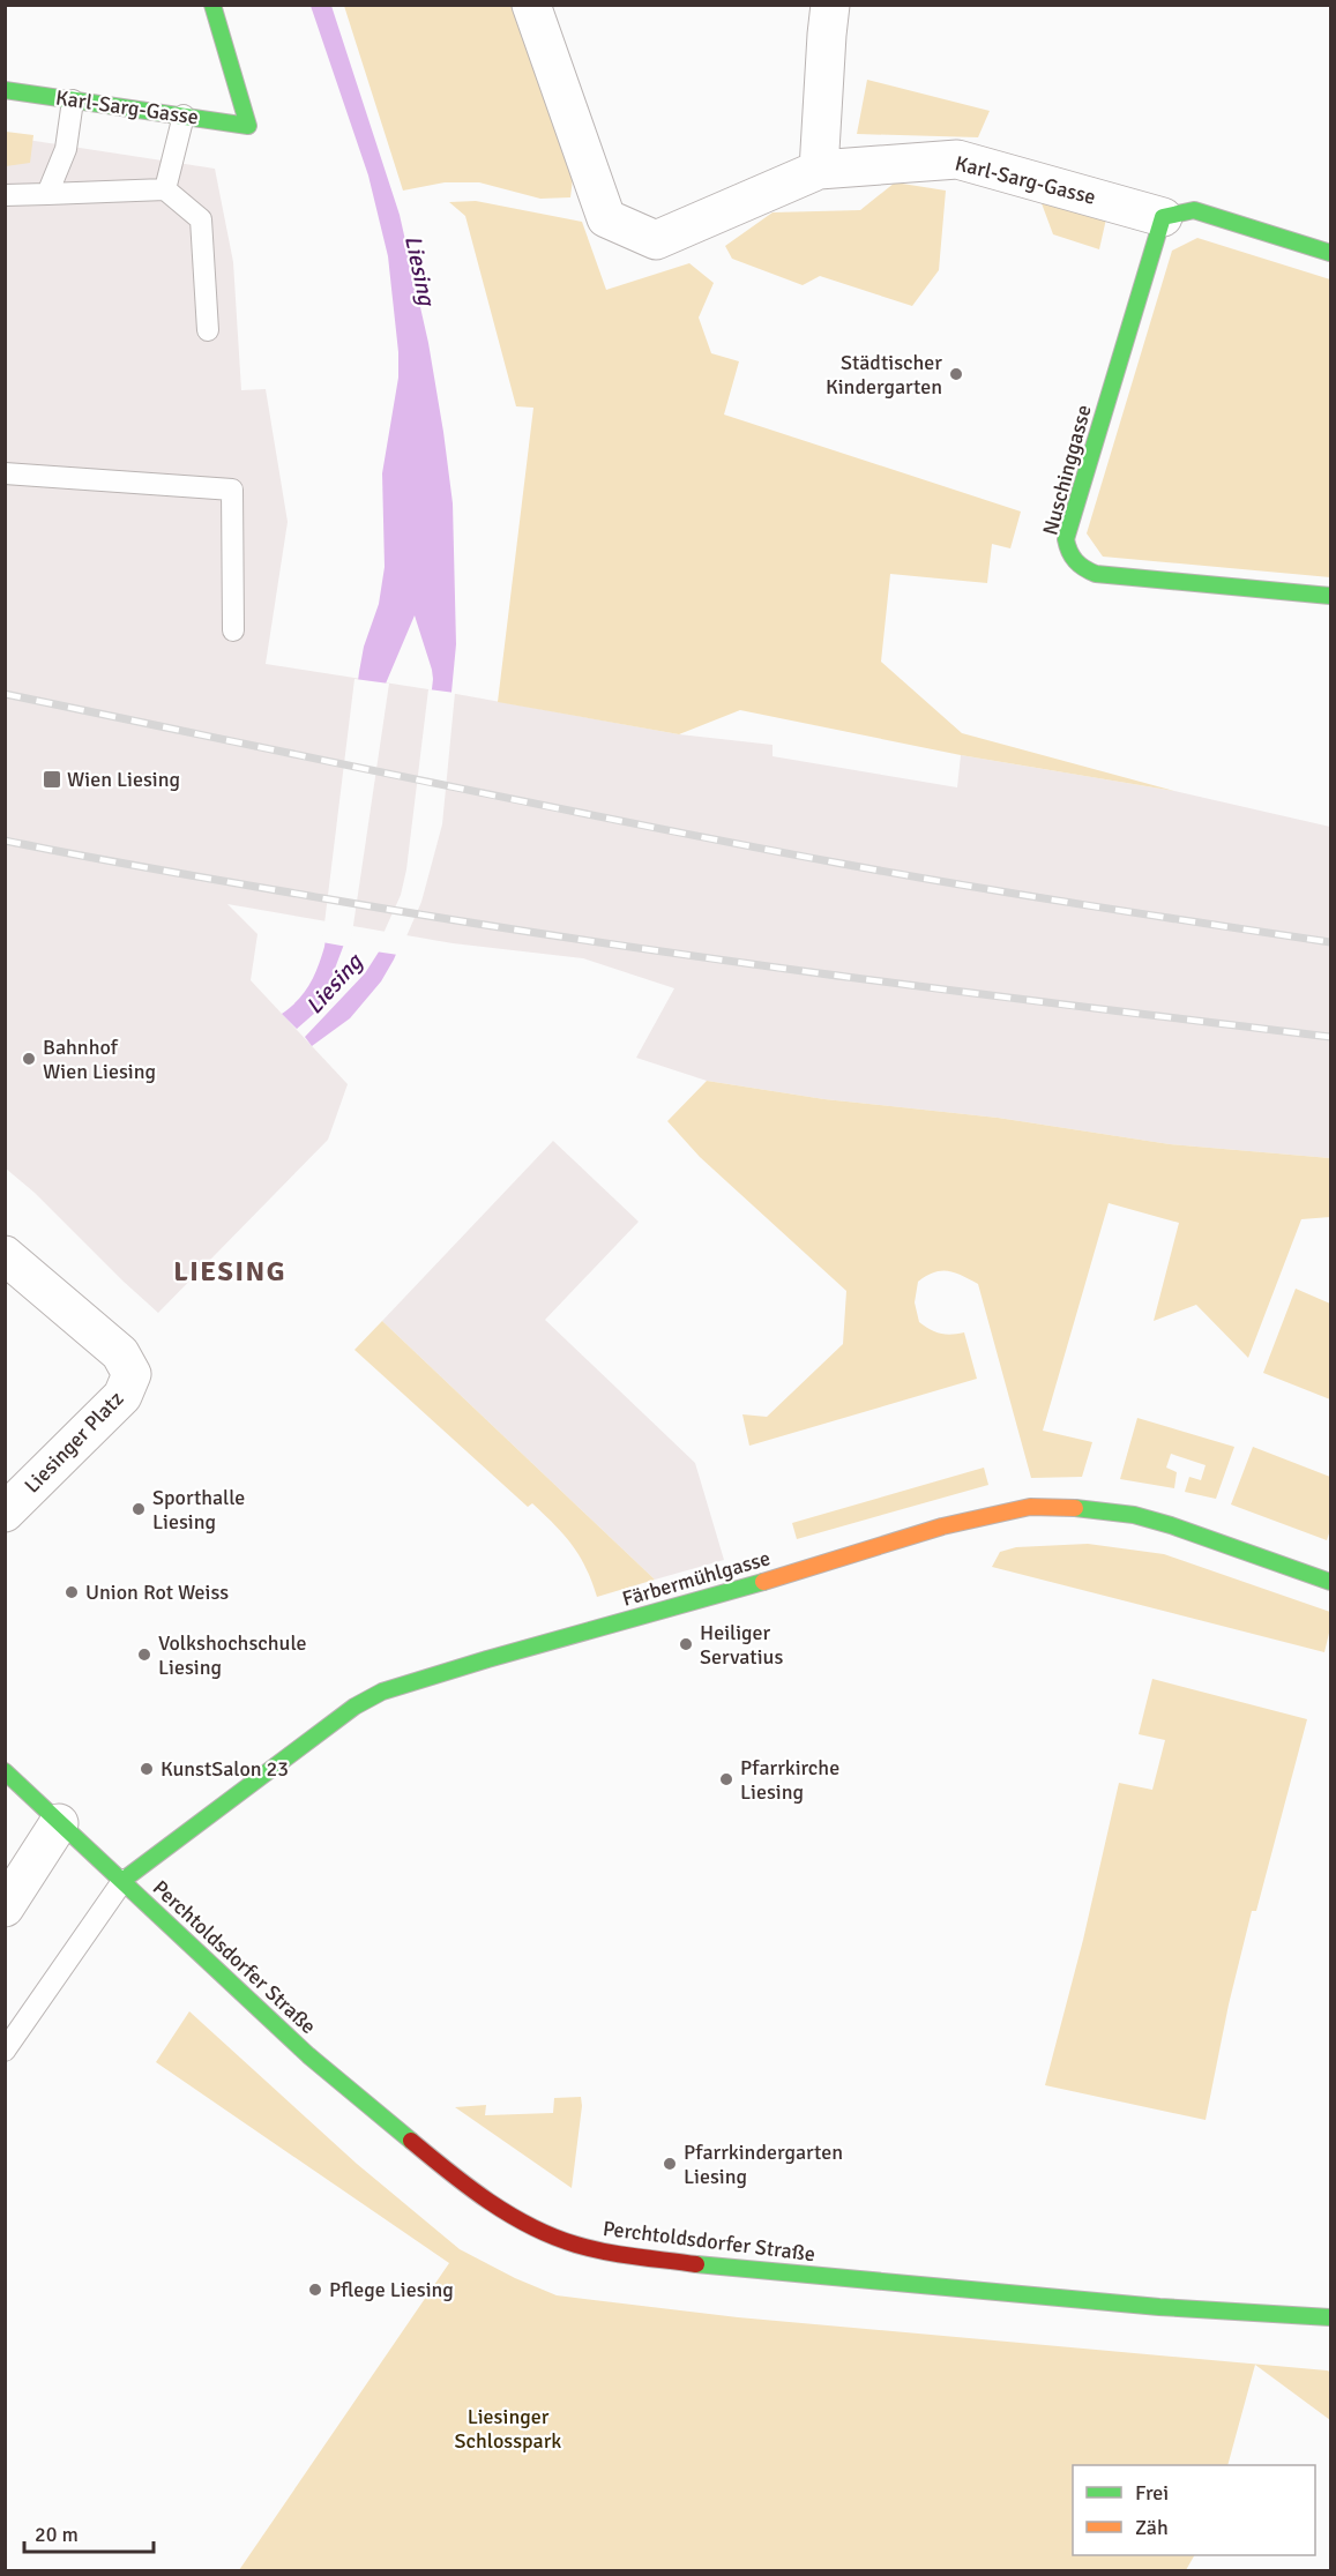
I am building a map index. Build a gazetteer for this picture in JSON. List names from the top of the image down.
{
  "streets": {
    "street": [
      "Karl-Sarg-Gasse",
      "Nuschinggasse",
      "Liesinger Platz",
      "Färbermühlgasse",
      "Perchtoldsdorfer Straße"
    ]
  },
  "crossings": [
    ["Karl-Sarg-Gasse", "Nuschinggasse"],
    ["Färbermühlgasse", "Perchtoldsdorfer Straße"]
  ],
  "districts": ["LIESING"],
  "water": ["Liesing"],
  "parks": ["Liesinger Schlosspark"],
  "places": {
    "other": [
      "Städtischer Kindergarten",
      "Bahnhof Wien Liesing",
      "Sporthalle Liesing",
      "Union Rot Weiss",
      "Heiliger Servatius",
      "Volkshochschule Liesing",
      "KunstSalon 23",
      "Pfarrkirche Liesing",
      "Pfarrkindergarten Liesing",
      "Pflege Liesing"
    ],
    "transit": ["Wien Liesing"]
  },
  "legend": ["Frei", "Zäh"],
  "scale_bar": "20 m"
}
